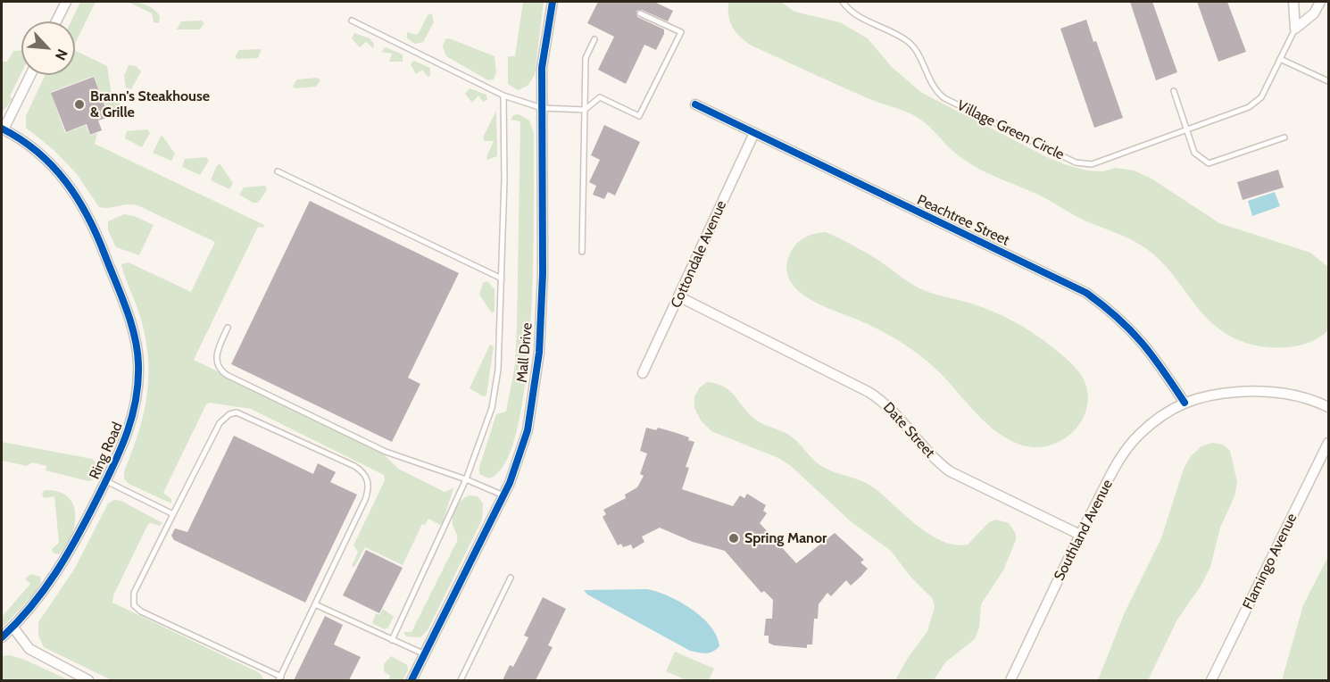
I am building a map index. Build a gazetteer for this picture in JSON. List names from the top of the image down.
{
  "streets": {
    "street": [
      "Village Green Circle",
      "Peachtree Street",
      "Cottondale Avenue",
      "Mall Drive",
      "Date Street",
      "Ring Road",
      "Southland Avenue",
      "Flamingo Avenue"
    ]
  },
  "crossings": [
    ["Peachtree Street", "Cottondale Avenue"],
    ["Peachtree Street", "Southland Avenue"],
    ["Cottondale Avenue", "Date Street"],
    ["Date Street", "Southland Avenue"]
  ],
  "places": ["Brann's Steakhouse & Grille", "Spring Manor"],
  "north": "bottom right"
}
